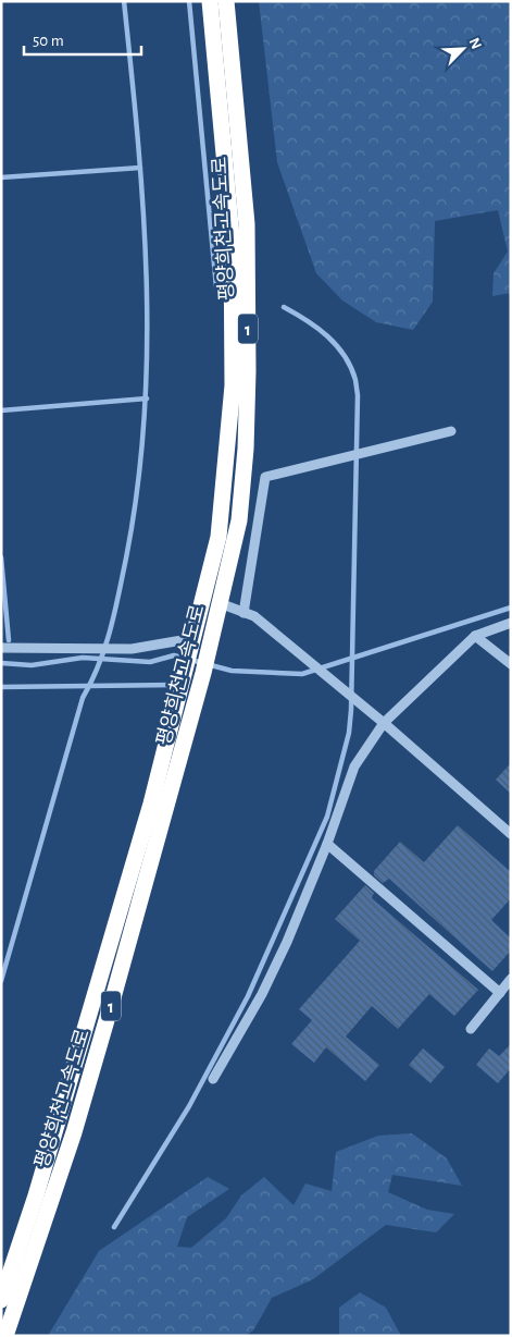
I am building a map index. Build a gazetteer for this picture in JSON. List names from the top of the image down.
{
  "streets": {
    "highway": ["평양희천고속도로", "1"]
  },
  "scale_bar": "50 m",
  "north": "top right"
}
